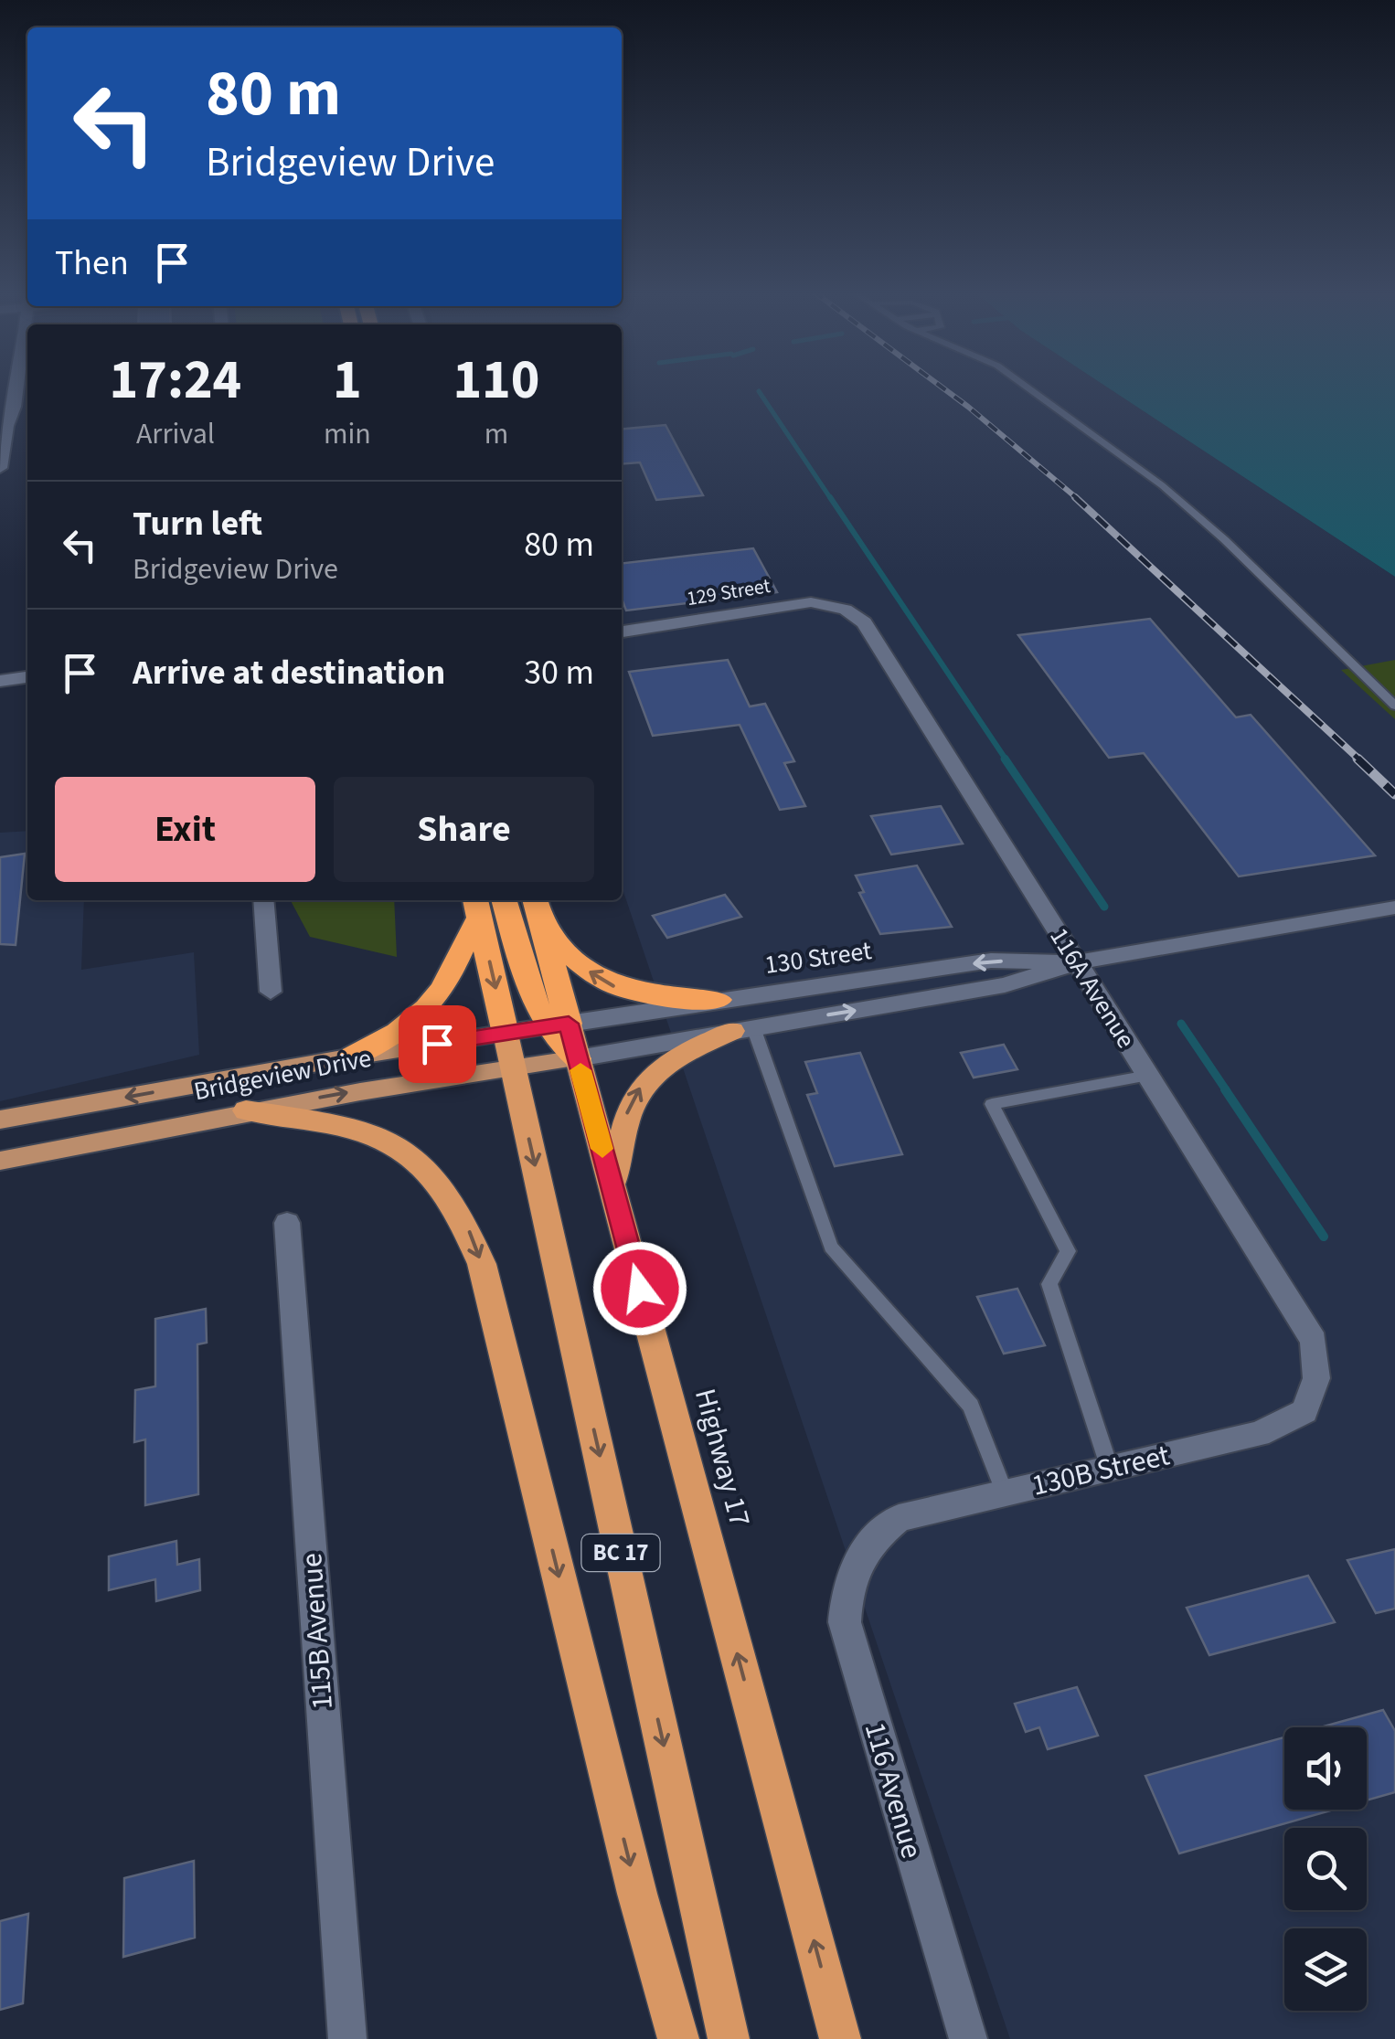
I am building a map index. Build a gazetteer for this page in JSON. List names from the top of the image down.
{
  "streets": {
    "highway": ["Highway 17", "BC 17"],
    "main road": ["Bridgeview Drive"],
    "street": [
      "129 Street",
      "130 Street",
      "116A Avenue",
      "130B Street",
      "115B Avenue",
      "116 Avenue"
    ]
  },
  "crossings": [
    ["129 Street", "116A Avenue"],
    ["130 Street", "116A Avenue"],
    ["130 Street", "Bridgeview Drive"],
    ["130 Street", "Highway 17"],
    ["116A Avenue", "130B Street"],
    ["Bridgeview Drive", "Highway 17"],
    ["Bridgeview Drive", "BC 17"],
    ["130B Street", "116 Avenue"]
  ],
  "page": {
    "turn": ["80 m", "Bridgeview Drive"],
    "then": "Then",
    "eta": [
      "17:24",
      "Arrival",
      "1",
      "min",
      "110",
      "m"
    ],
    "list": [
      {
        "name": "Turn left",
        "note": "Bridgeview Drive",
        "value": "80 m"
      },
      {
        "name": "Arrive at destination",
        "value": "30 m"
      }
    ],
    "buttons": ["Exit", "Share"]
  }
}
